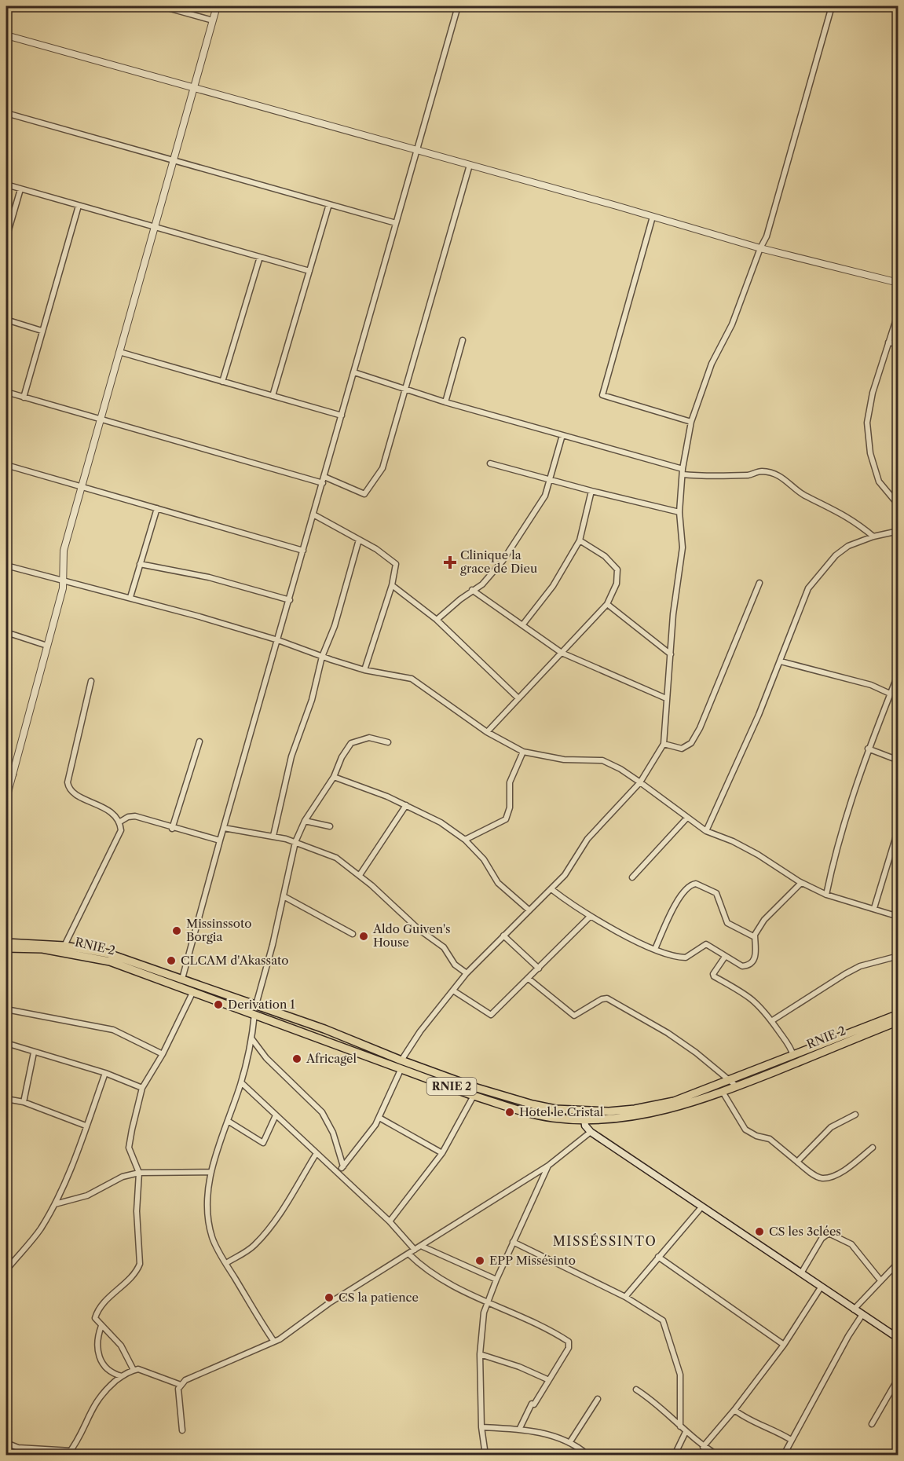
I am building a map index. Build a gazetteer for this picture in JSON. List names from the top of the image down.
{
  "streets": {
    "highway": ["RNIE 2"]
  },
  "districts": ["MISSÉSSINTO"],
  "places": {
    "health": ["Clinique la grace de Dieu"],
    "other": [
      "Missinssoto Borgia",
      "Aldo Guiven's House",
      "CLCAM d'Akassato",
      "Derivation 1",
      "Africagel",
      "Hotel le Cristal",
      "CS les 3clées",
      "EPP Missésinto",
      "CS la patience"
    ]
  }
}
